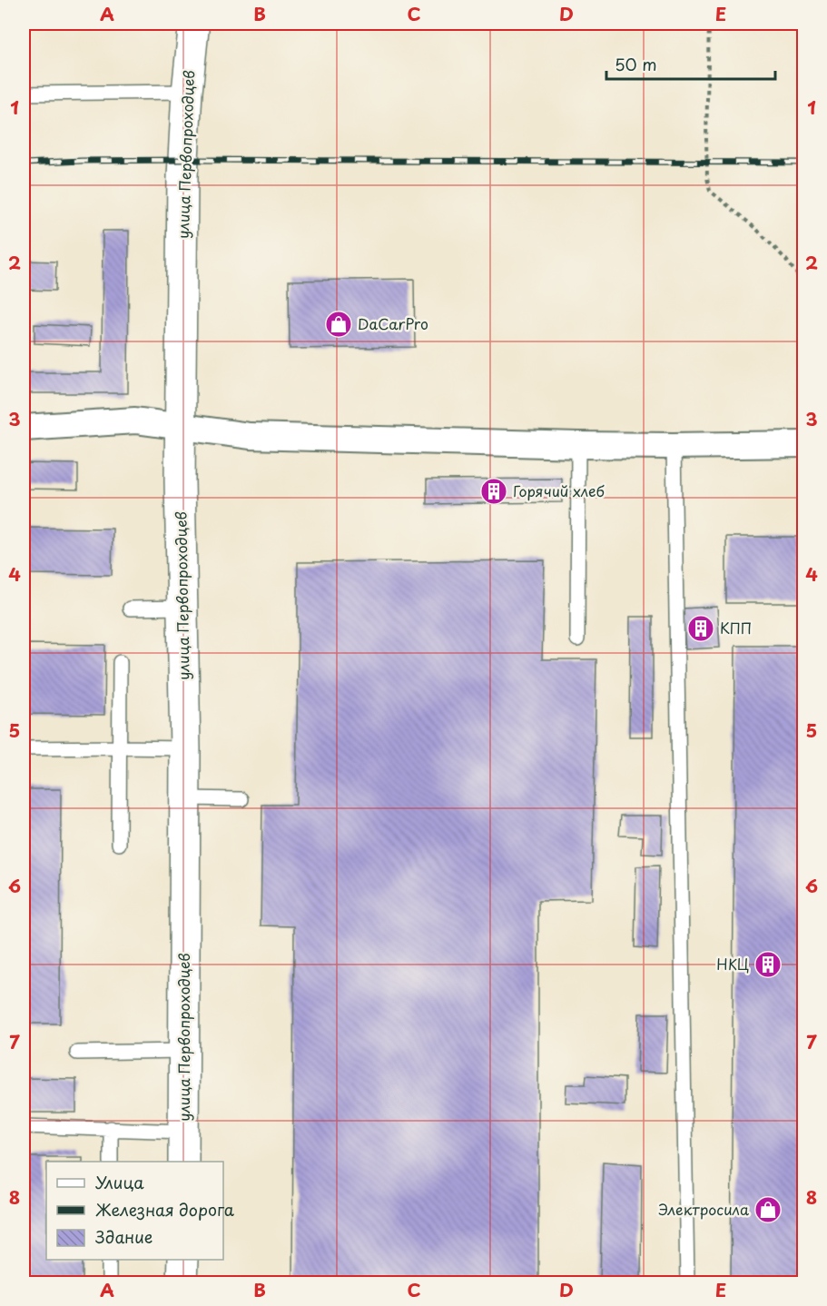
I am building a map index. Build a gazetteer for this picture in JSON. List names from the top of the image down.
{
  "streets": {
    "street": ["улица Первопроходцев"]
  },
  "places": {
    "shop": ["DaCarPro", "Электросила"],
    "building": ["Горячий хлеб", "КПП", "НКЦ"]
  },
  "legend": ["Улица", "Железная дорога", "Здание"],
  "scale_bar": "50 m",
  "grid": {
    "columns": [
      "A",
      "B",
      "C",
      "D",
      "E"
    ],
    "rows": [
      "1",
      "2",
      "3",
      "4",
      "5",
      "6",
      "7",
      "8"
    ]
  }
}
